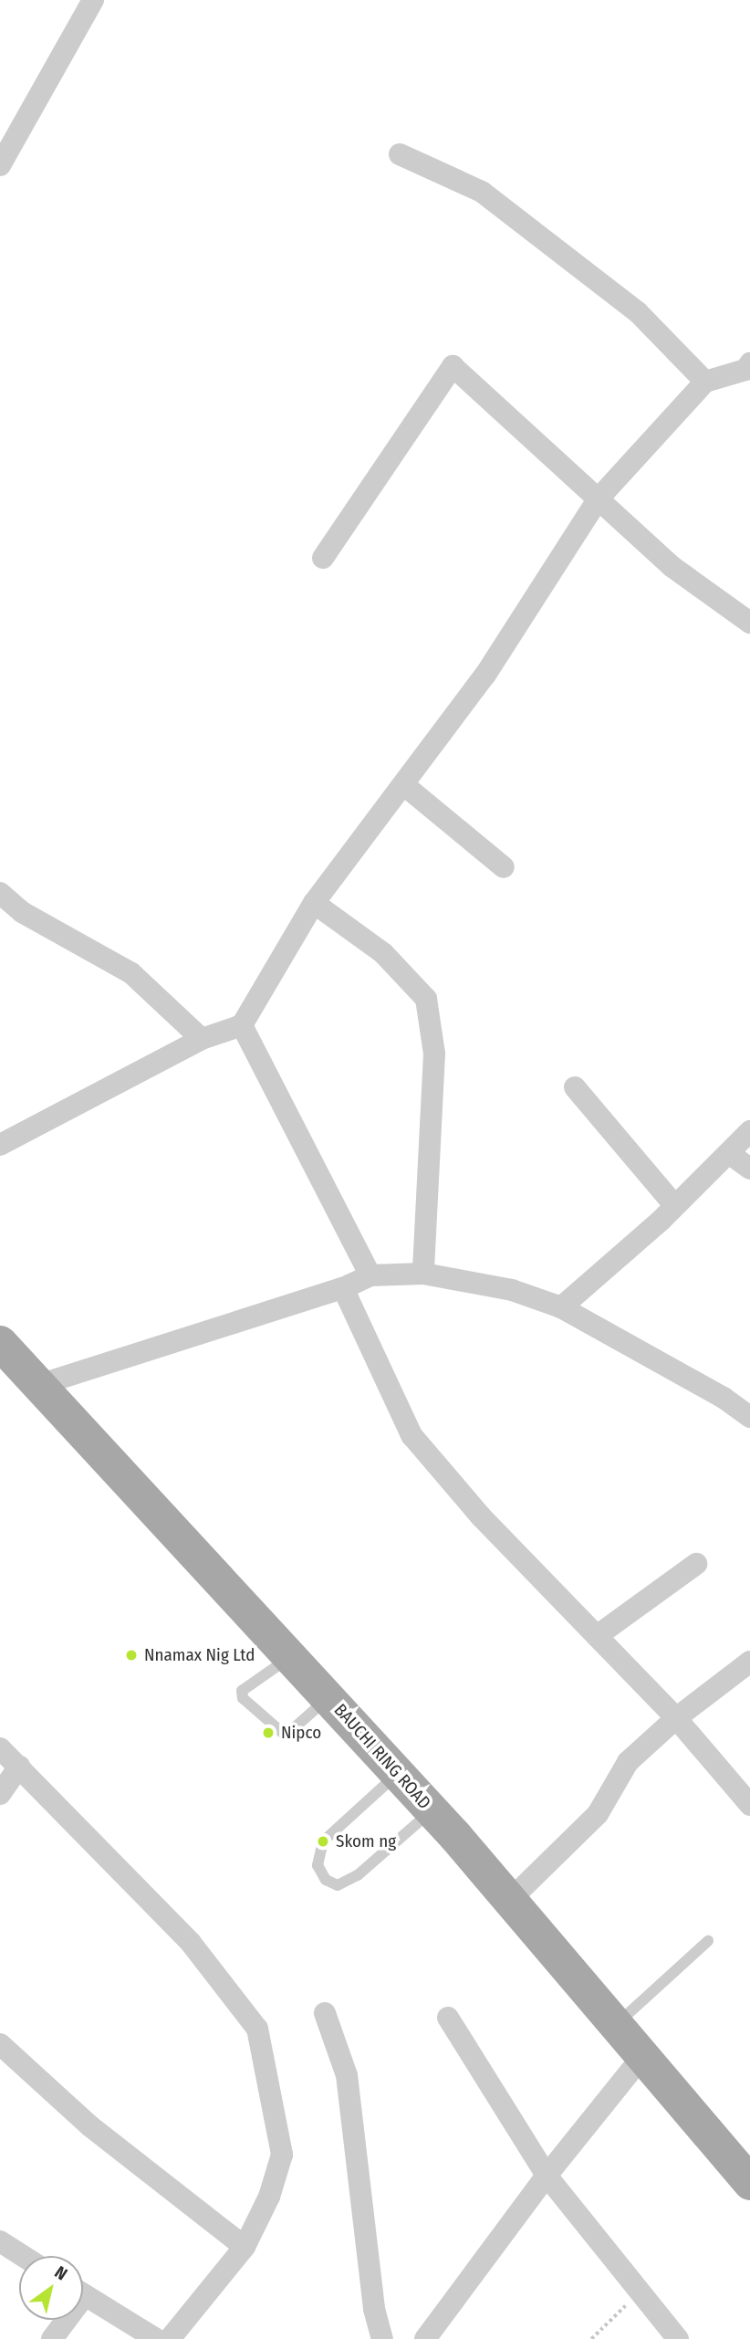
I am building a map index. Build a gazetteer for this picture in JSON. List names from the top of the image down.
{
  "streets": {
    "main road": ["BAUCHI RING ROAD"]
  },
  "places": ["Nnamax Nig Ltd", "Nipco", "Skom ng"],
  "north": "top right"
}
